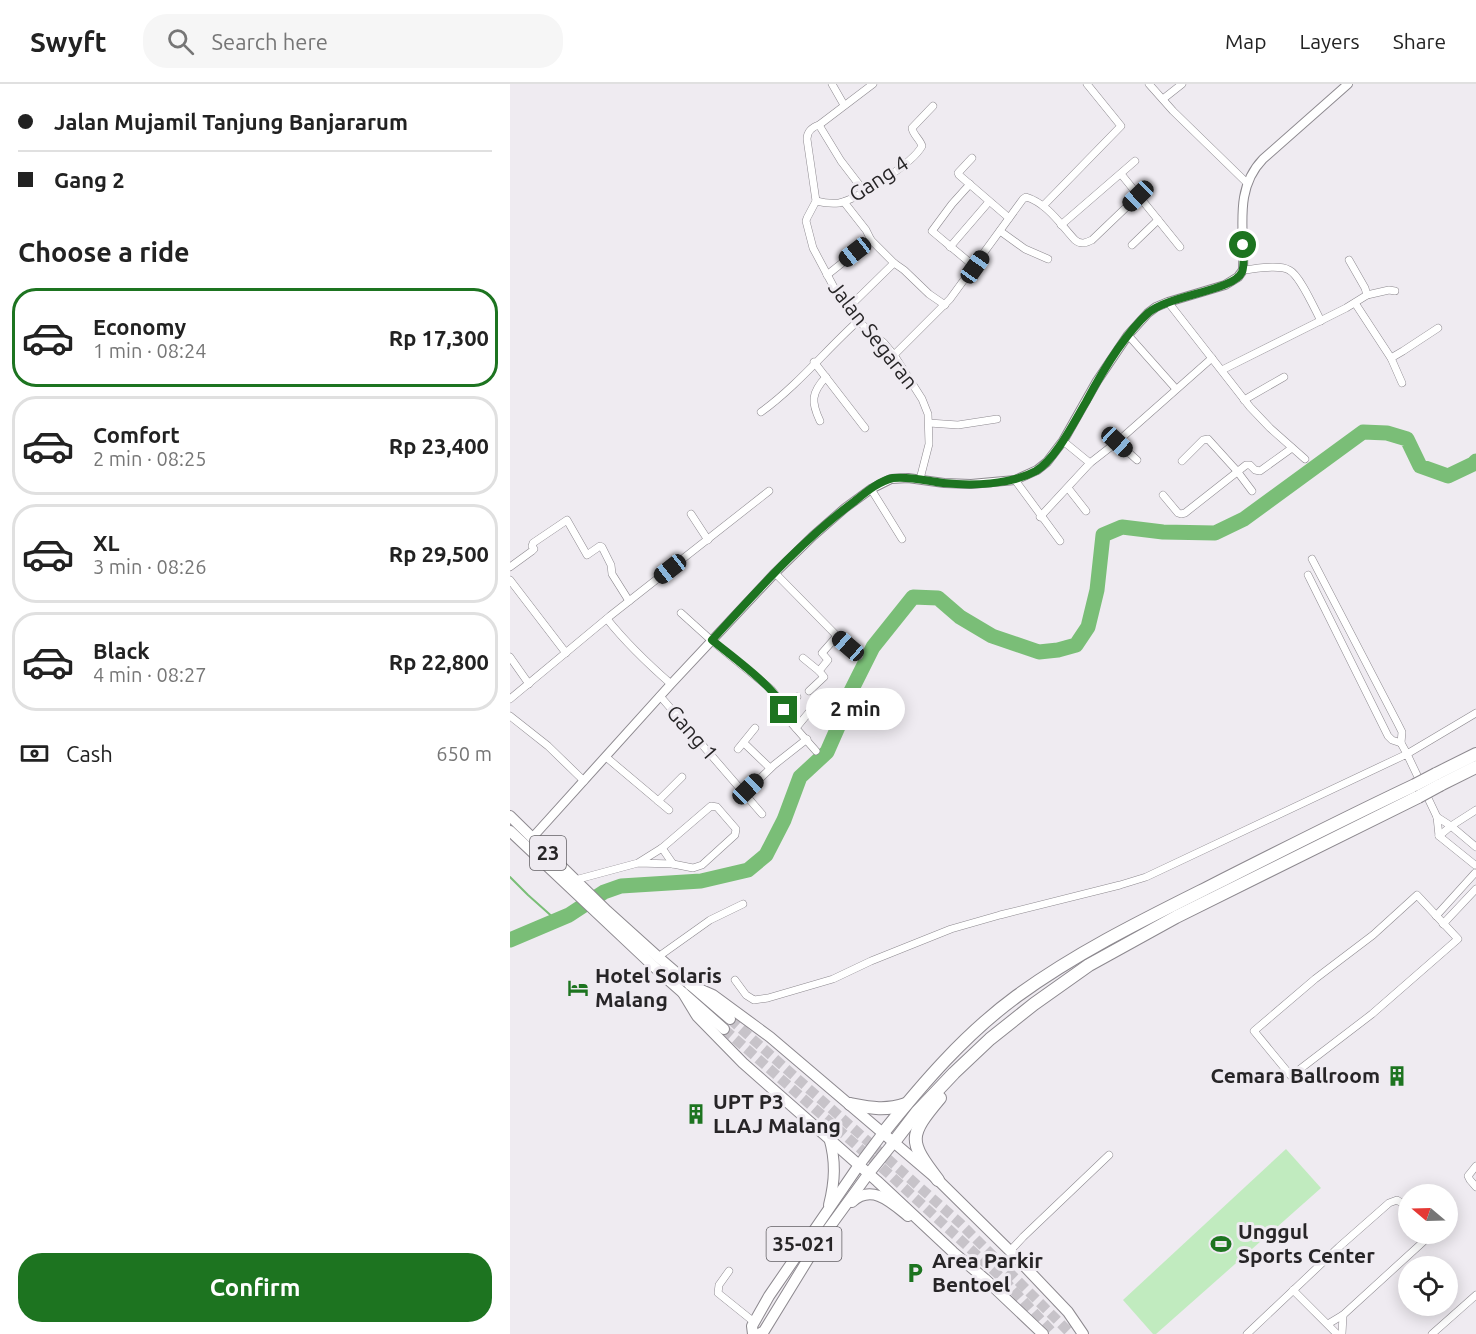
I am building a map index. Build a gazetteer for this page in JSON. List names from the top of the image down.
{
  "streets": {
    "main road": ["23", "35-021"],
    "street": ["Gang 4", "Jalan Segaran", "Gang 1"]
  },
  "crossings": [
    ["Gang 4", "Jalan Segaran"]
  ],
  "places": {
    "hotel": ["Hotel Solaris Malang"],
    "building": ["Cemara Ballroom", "UPT P3 LLAJ Malang"],
    "sports": ["Unggul Sports Center"],
    "parking": ["Area Parkir Bentoel"]
  },
  "north": "left",
  "page": {
    "header": "Swyft",
    "search": "Search here",
    "nav": ["Map", "Layers", "Share"],
    "banner": ["Jalan Mujamil Tanjung Banjararum", "Gang 2"],
    "heading": "Choose a ride",
    "list": [
      {
        "name": "Economy",
        "note": "1 min · 08:24",
        "value": "Rp 17,300"
      },
      {
        "name": "Comfort",
        "note": "2 min · 08:25",
        "value": "Rp 23,400"
      },
      {
        "name": "XL",
        "note": "3 min · 08:26",
        "value": "Rp 29,500"
      },
      {
        "name": "Black",
        "note": "4 min · 08:27",
        "value": "Rp 22,800"
      }
    ],
    "bubble": "2 min",
    "pay": ["Cash", "650 m"],
    "buttons": "Confirm"
  }
}
